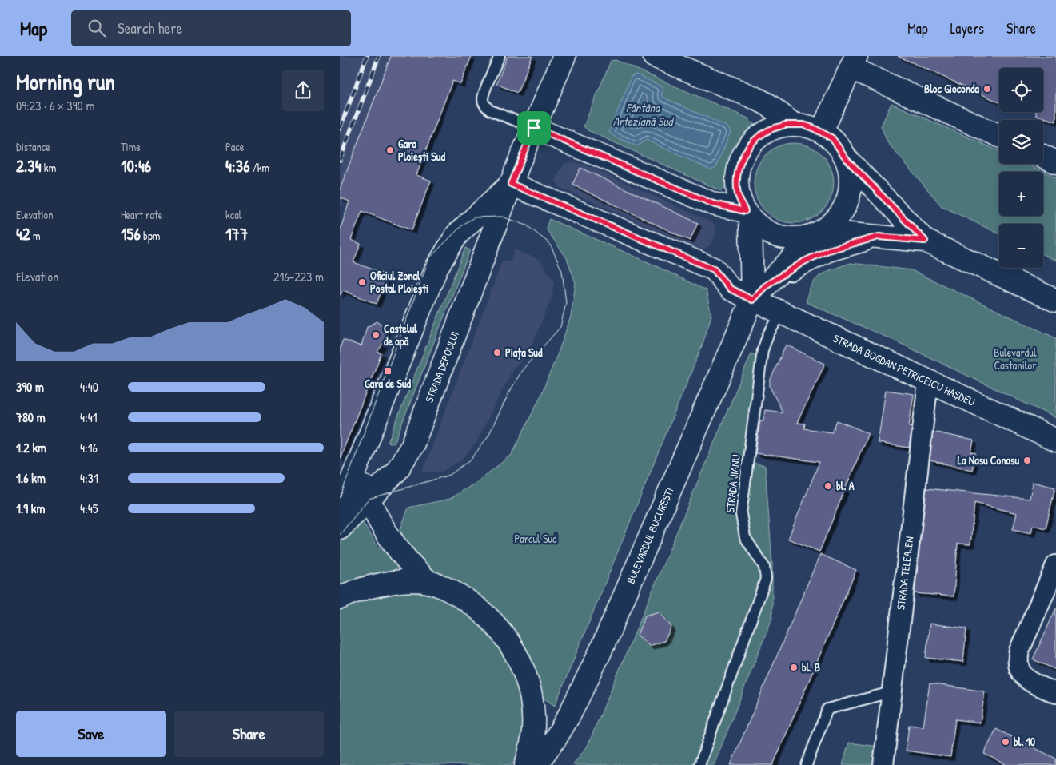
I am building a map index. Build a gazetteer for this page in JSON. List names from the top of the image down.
{
  "streets": {
    "main road": ["STRADA DEPOULUI", "STRADA BOGDAN PETRICEICU HAȘDEU", "BULEVARDUL BUCUREȘTI"],
    "street": ["STRADA TELEAJEN"],
    "lane": ["STRADA JIANU"]
  },
  "crossings": [
    ["STRADA DEPOULUI", "STRADA BOGDAN PETRICEICU HAȘDEU"],
    ["STRADA BOGDAN PETRICEICU HAȘDEU", "STRADA JIANU"],
    ["STRADA BOGDAN PETRICEICU HAȘDEU", "BULEVARDUL BUCUREȘTI"],
    ["STRADA BOGDAN PETRICEICU HAȘDEU", "STRADA TELEAJEN"]
  ],
  "water": ["Fântâna Arteziană Sud"],
  "parks": ["Bulevardul Castanilor", "Parcul Sud"],
  "places": {
    "other": [
      "Bloc Gioconda",
      "Gara Ploiești Sud",
      "Oficiul Zonal Postal Ploiești",
      "Castelul de apă",
      "Piața Sud",
      "La Nasu Conasu",
      "bl. A",
      "bl. B",
      "bl. 10"
    ],
    "transit": ["Gara de Sud"]
  },
  "page": {
    "header": "Map",
    "search": "Search here",
    "nav": ["Map", "Layers", "Share"],
    "heading": ["Morning run", "09:23 · 6 × 390 m"],
    "map_buttons": ["+", "−"],
    "stats": [
      ["Distance", "2.34 km"],
      ["Time", "10:46"],
      ["Pace", "4:36 /km"],
      ["Elevation", "42 m"],
      ["Heart rate", "156 bpm"],
      ["kcal", "177"]
    ],
    "chart": ["Elevation", "216–223 m"],
    "list": [
      {
        "name": "390 m",
        "note": "4:40"
      },
      {
        "name": "780 m",
        "note": "4:41"
      },
      {
        "name": "1.2 km",
        "note": "4:16"
      },
      {
        "name": "1.6 km",
        "note": "4:31"
      },
      {
        "name": "1.9 km",
        "note": "4:45"
      }
    ],
    "buttons": ["Save", "Share"]
  }
}
